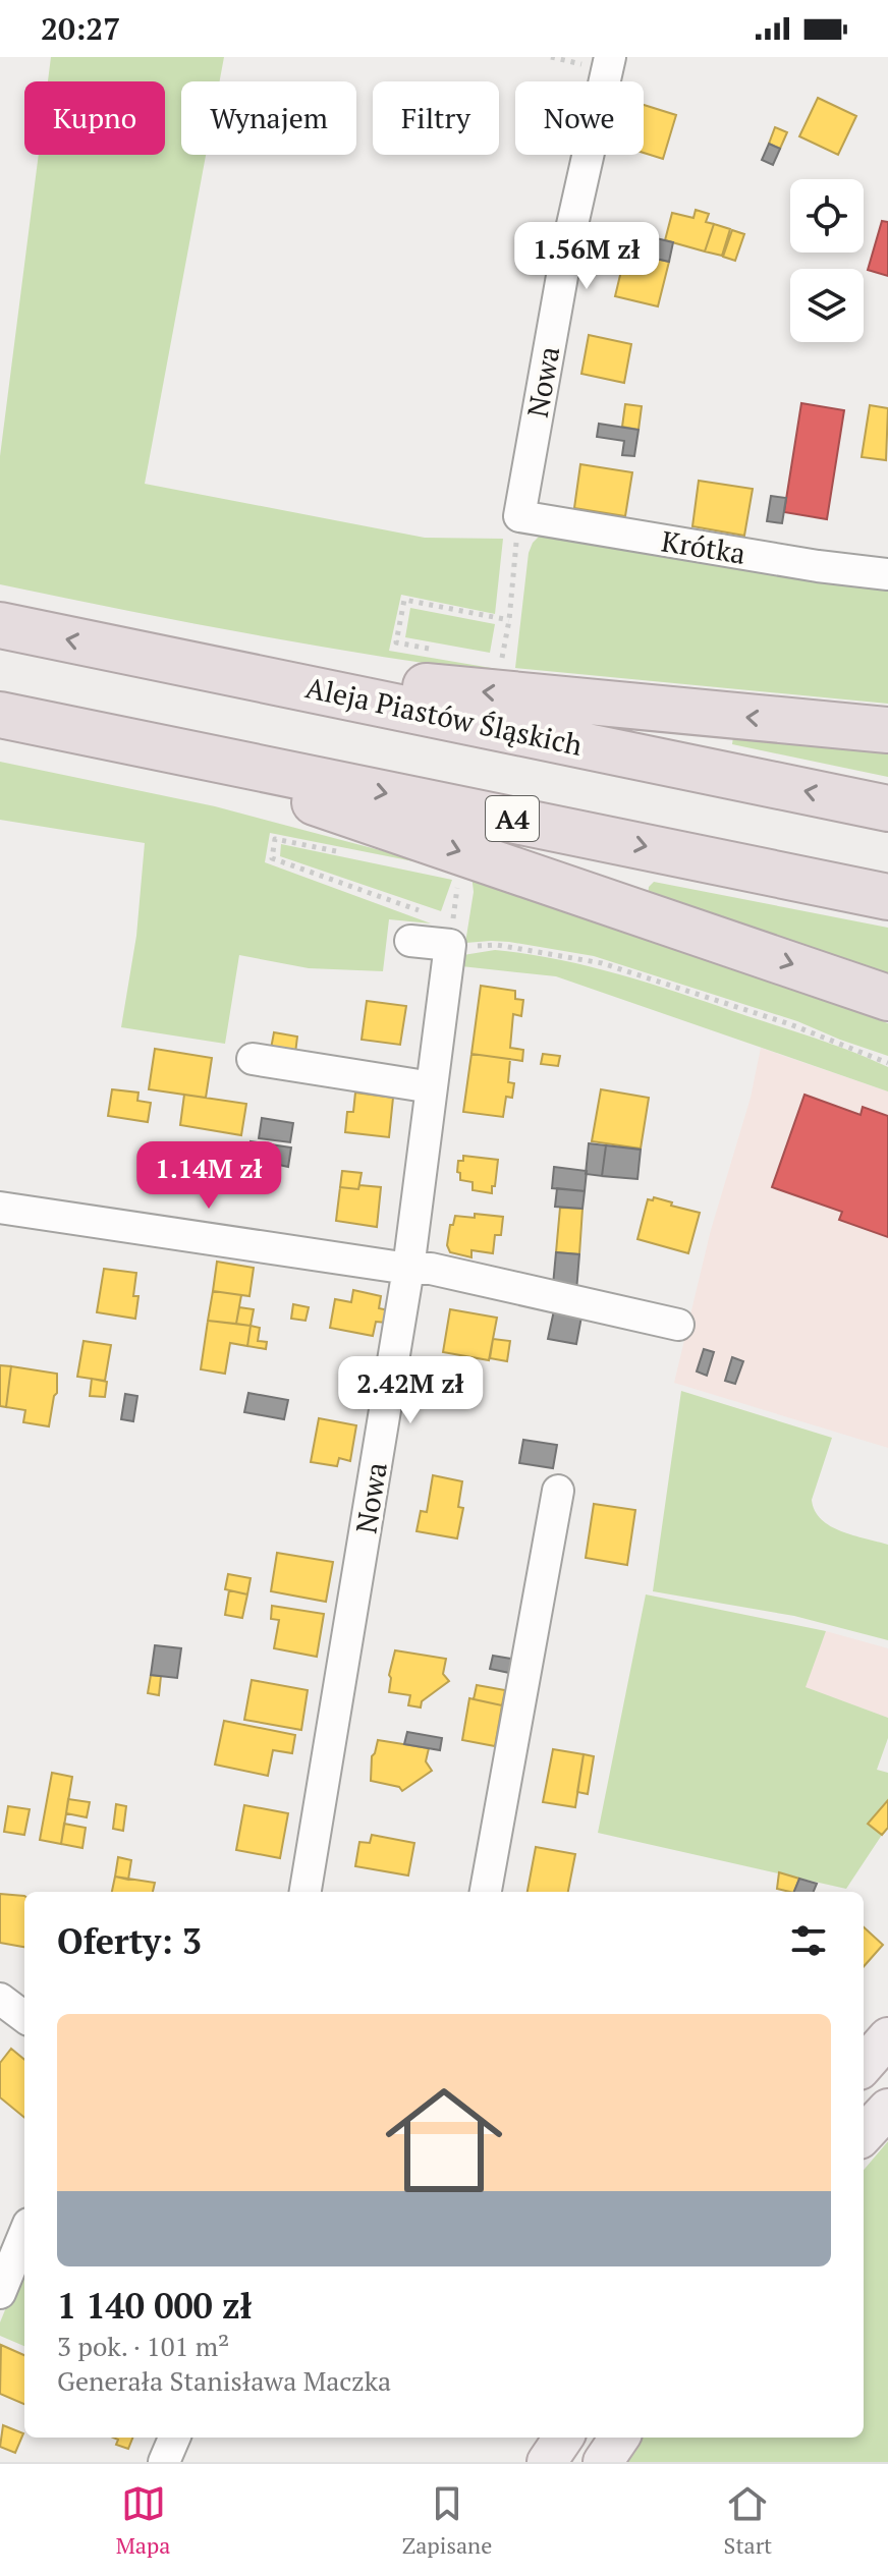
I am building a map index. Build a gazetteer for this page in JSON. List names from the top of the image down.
{
  "streets": {
    "highway": ["Aleja Piastów Śląskich", "A4"],
    "street": ["Nowa", "Krótka"]
  },
  "crossings": [
    ["Nowa", "Krótka"]
  ],
  "page": {
    "status": "20:27",
    "chip": [
      "Kupno",
      "Wynajem",
      "Filtry",
      "Nowe"
    ],
    "price": ["1.56M zł", "1.14M zł", "2.42M zł"],
    "heading": "Oferty: 3",
    "list": [
      {
        "name": "1 140 000 zł",
        "note": "3 pok. · 101 m² · Generała Stanisława Maczka"
      }
    ],
    "tabs": ["Mapa", "Zapisane", "Start"]
  }
}
